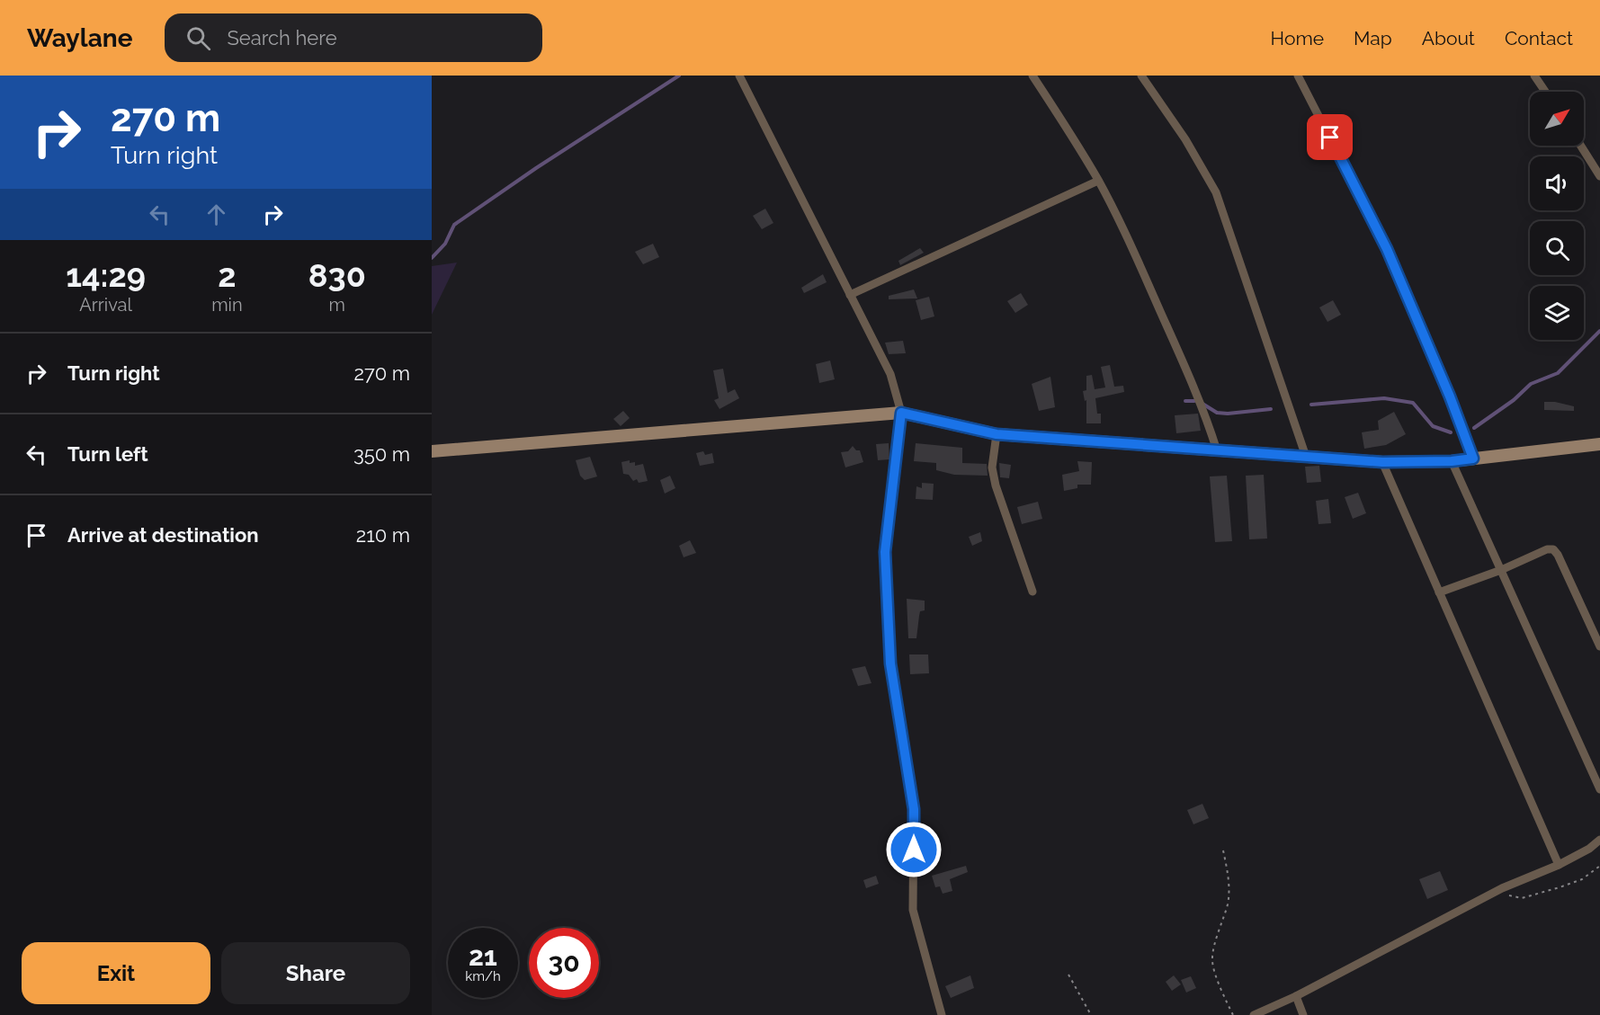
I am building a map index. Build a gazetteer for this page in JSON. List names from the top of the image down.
{
  "north": "top right",
  "page": {
    "header": "Waylane",
    "search": "Search here",
    "nav": [
      "Home",
      "Map",
      "About",
      "Contact"
    ],
    "turn": ["270 m", "Turn right"],
    "eta": [
      "14:29",
      "Arrival",
      "2",
      "min",
      "830",
      "m"
    ],
    "list": [
      {
        "name": "Turn right",
        "value": "270 m"
      },
      {
        "name": "Turn left",
        "value": "350 m"
      },
      {
        "name": "Arrive at destination",
        "value": "210 m"
      }
    ],
    "speed": "21 km/h",
    "limit": "30",
    "buttons": ["Exit", "Share"]
  }
}
